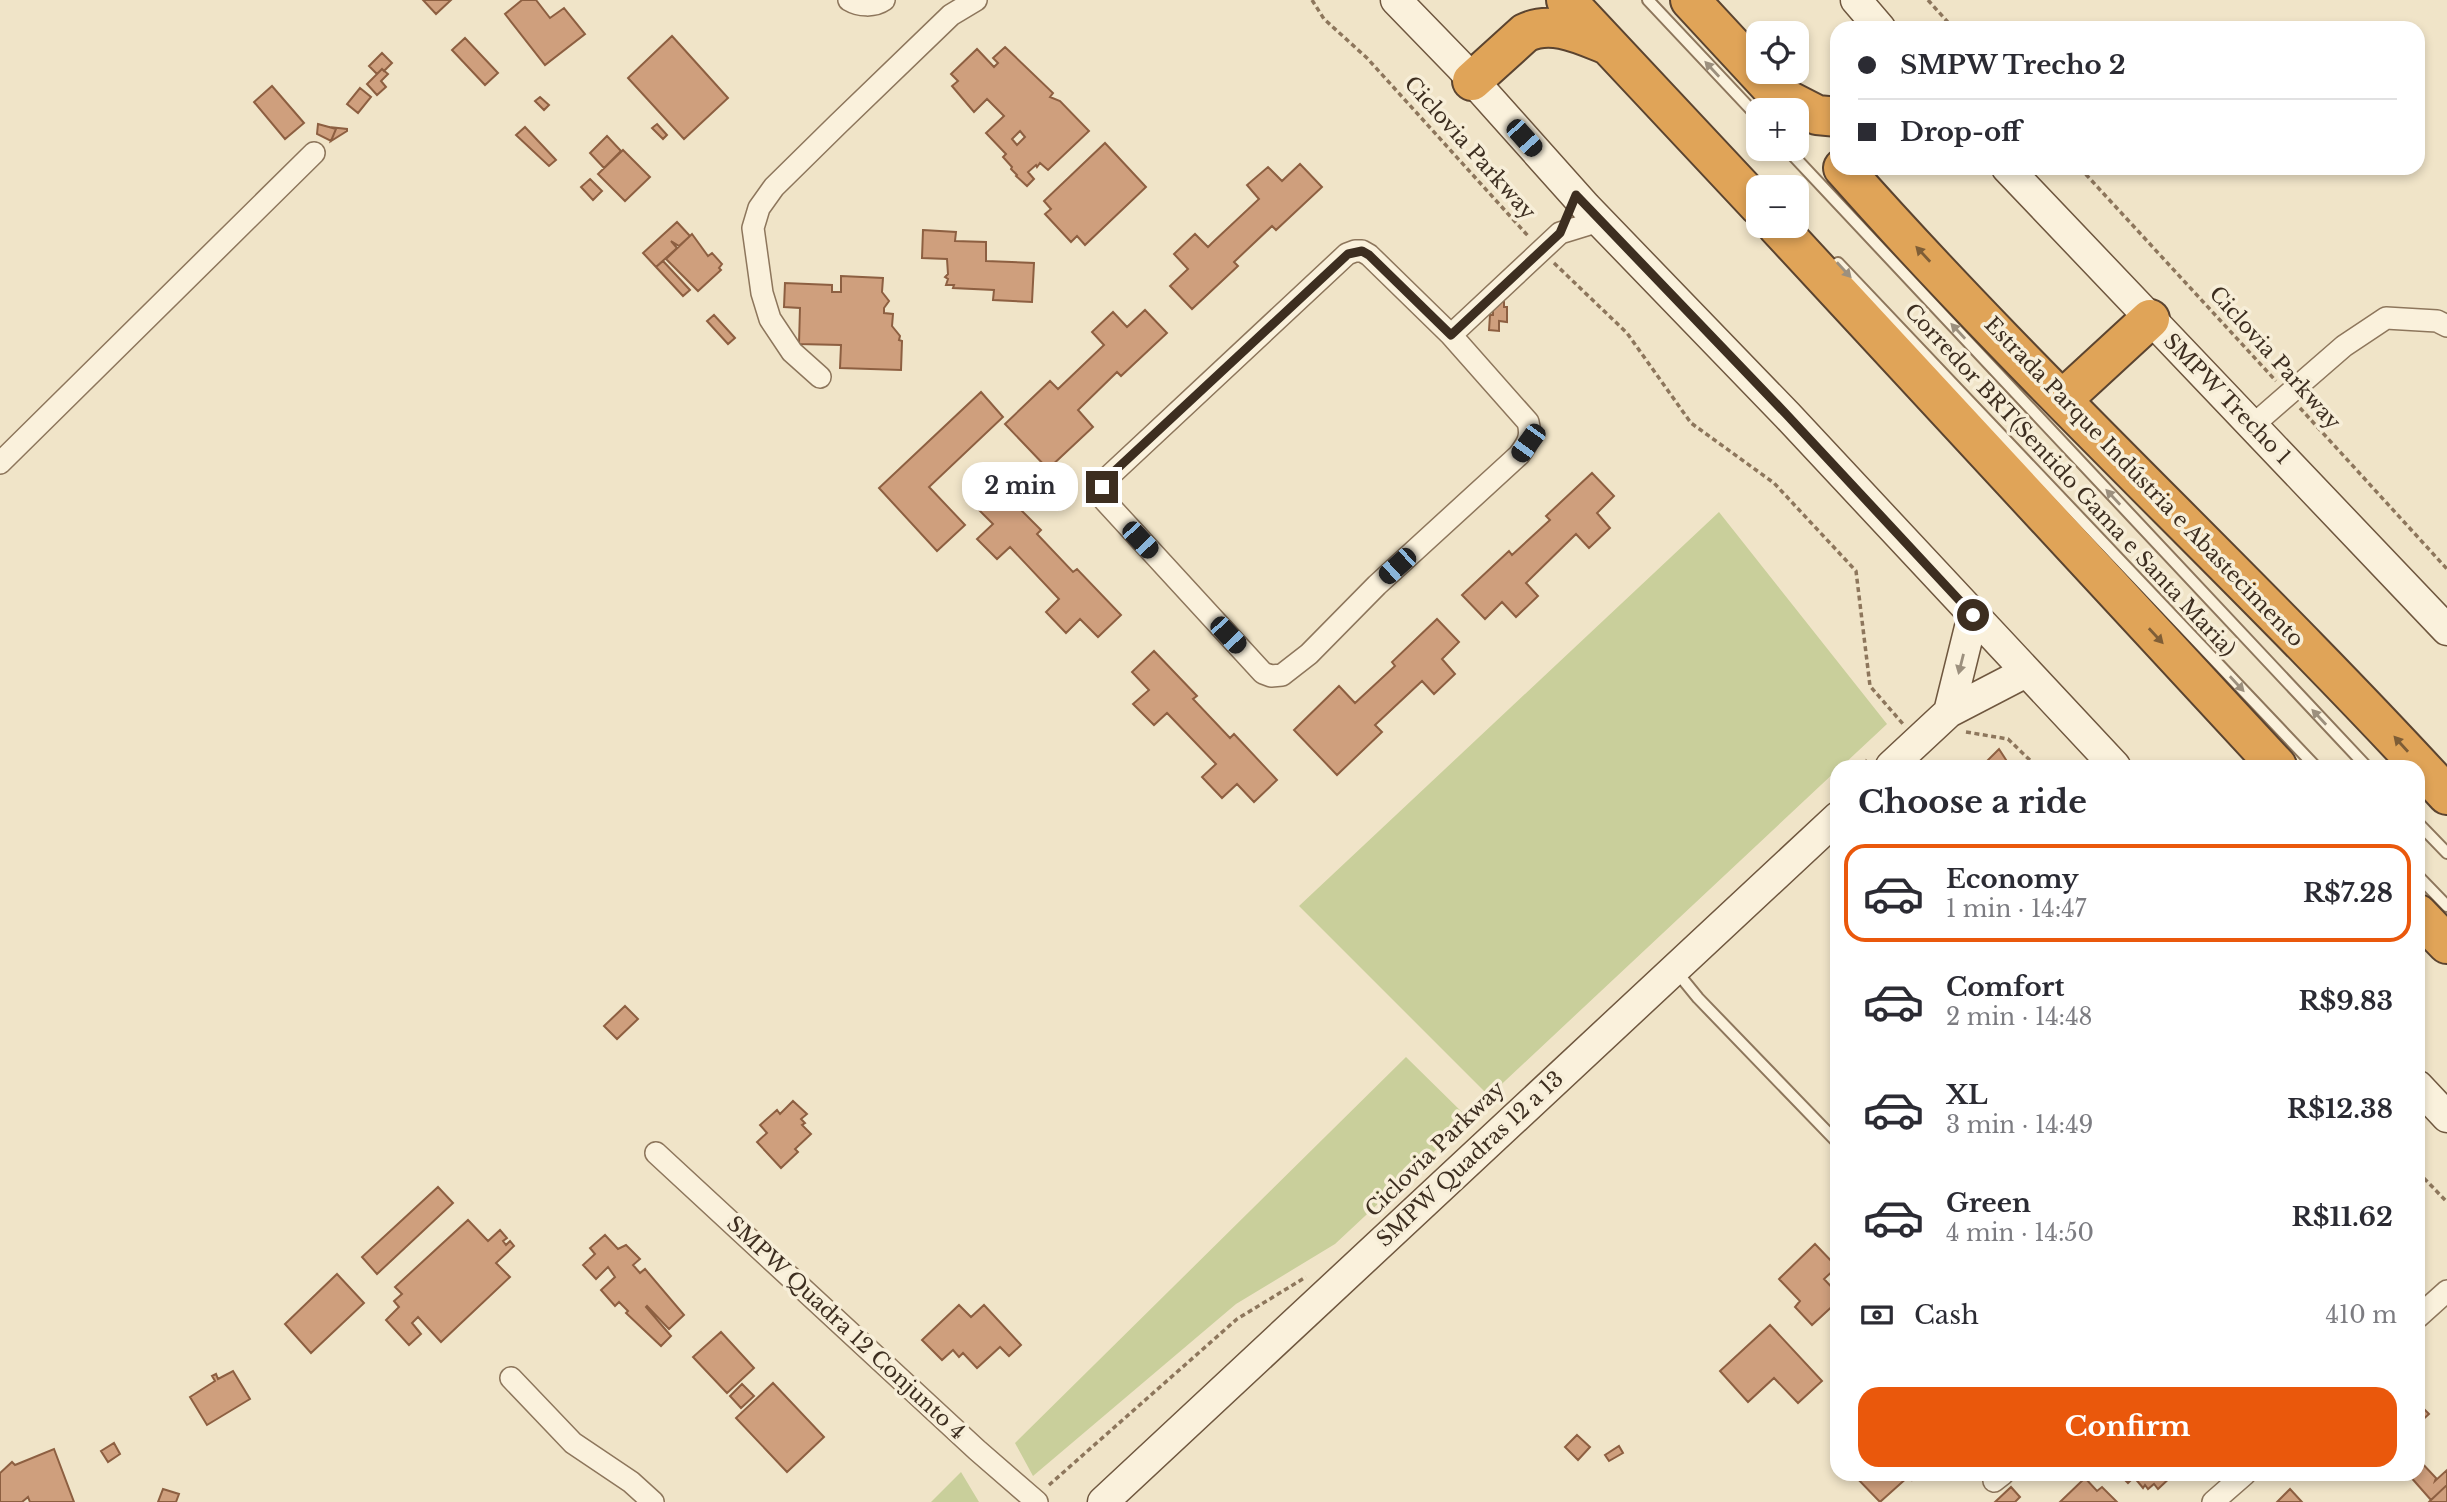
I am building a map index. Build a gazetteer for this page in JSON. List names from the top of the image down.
{
  "streets": {
    "highway": ["Estrada Parque Indústria e Abastecimento"],
    "street": ["SMPW Trecho 1", "SMPW Quadras 12 a 13", "SMPW Quadra 12 Conjunto 4"],
    "lane": ["Corredor BRT(Sentido Gama e Santa Maria)"],
    "path": ["Ciclovia Parkway"]
  },
  "page": {
    "map_buttons": ["+", "−"],
    "banner": ["SMPW Trecho 2", "Drop-off"],
    "bubble": "2 min",
    "heading": "Choose a ride",
    "list": [
      {
        "name": "Economy",
        "note": "1 min · 14:47",
        "value": "R$7.28"
      },
      {
        "name": "Comfort",
        "note": "2 min · 14:48",
        "value": "R$9.83"
      },
      {
        "name": "XL",
        "note": "3 min · 14:49",
        "value": "R$12.38"
      },
      {
        "name": "Green",
        "note": "4 min · 14:50",
        "value": "R$11.62"
      }
    ],
    "pay": ["Cash", "410 m"],
    "buttons": "Confirm"
  }
}
